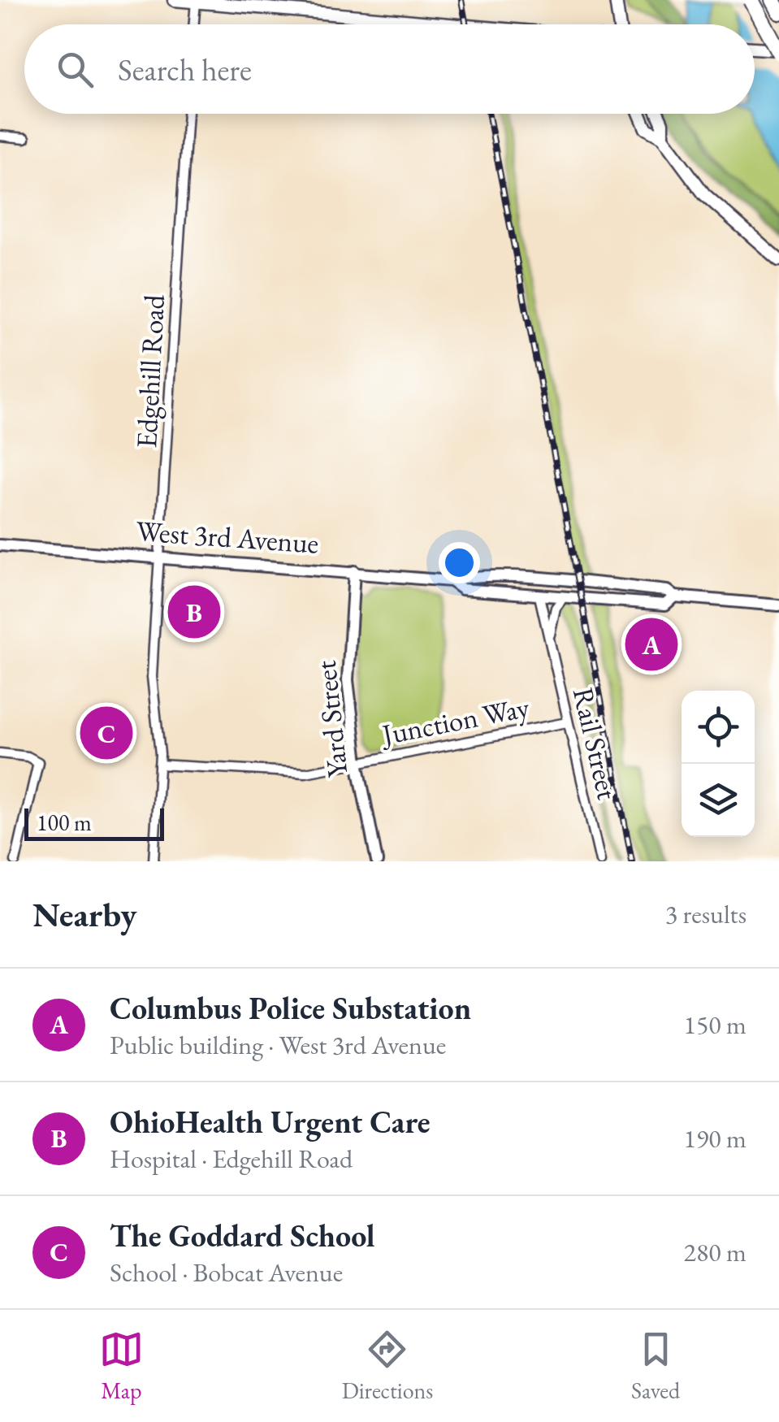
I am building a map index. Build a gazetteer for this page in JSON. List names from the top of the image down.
{
  "streets": {
    "street": [
      "Edgehill Road",
      "West 3rd Avenue",
      "Yard Street",
      "Junction Way",
      "Rail Street"
    ]
  },
  "crossings": [
    ["Edgehill Road", "West 3rd Avenue"],
    ["Edgehill Road", "Junction Way"],
    ["West 3rd Avenue", "Yard Street"],
    ["West 3rd Avenue", "Rail Street"],
    ["Yard Street", "Junction Way"],
    ["Junction Way", "Rail Street"]
  ],
  "scale_bar": "100 m",
  "page": {
    "search": "Search here",
    "pins": ["B", "A", "C"],
    "scale": "100 m",
    "heading": ["Nearby", "3 results"],
    "list": [
      {
        "mark": "A",
        "name": "Columbus Police Substation",
        "note": "Public building · West 3rd Avenue",
        "value": "150 m"
      },
      {
        "mark": "B",
        "name": "OhioHealth Urgent Care",
        "note": "Hospital · Edgehill Road",
        "value": "190 m"
      },
      {
        "mark": "C",
        "name": "The Goddard School",
        "note": "School · Bobcat Avenue",
        "value": "280 m"
      }
    ],
    "nav": ["Map", "Directions", "Saved"]
  }
}
